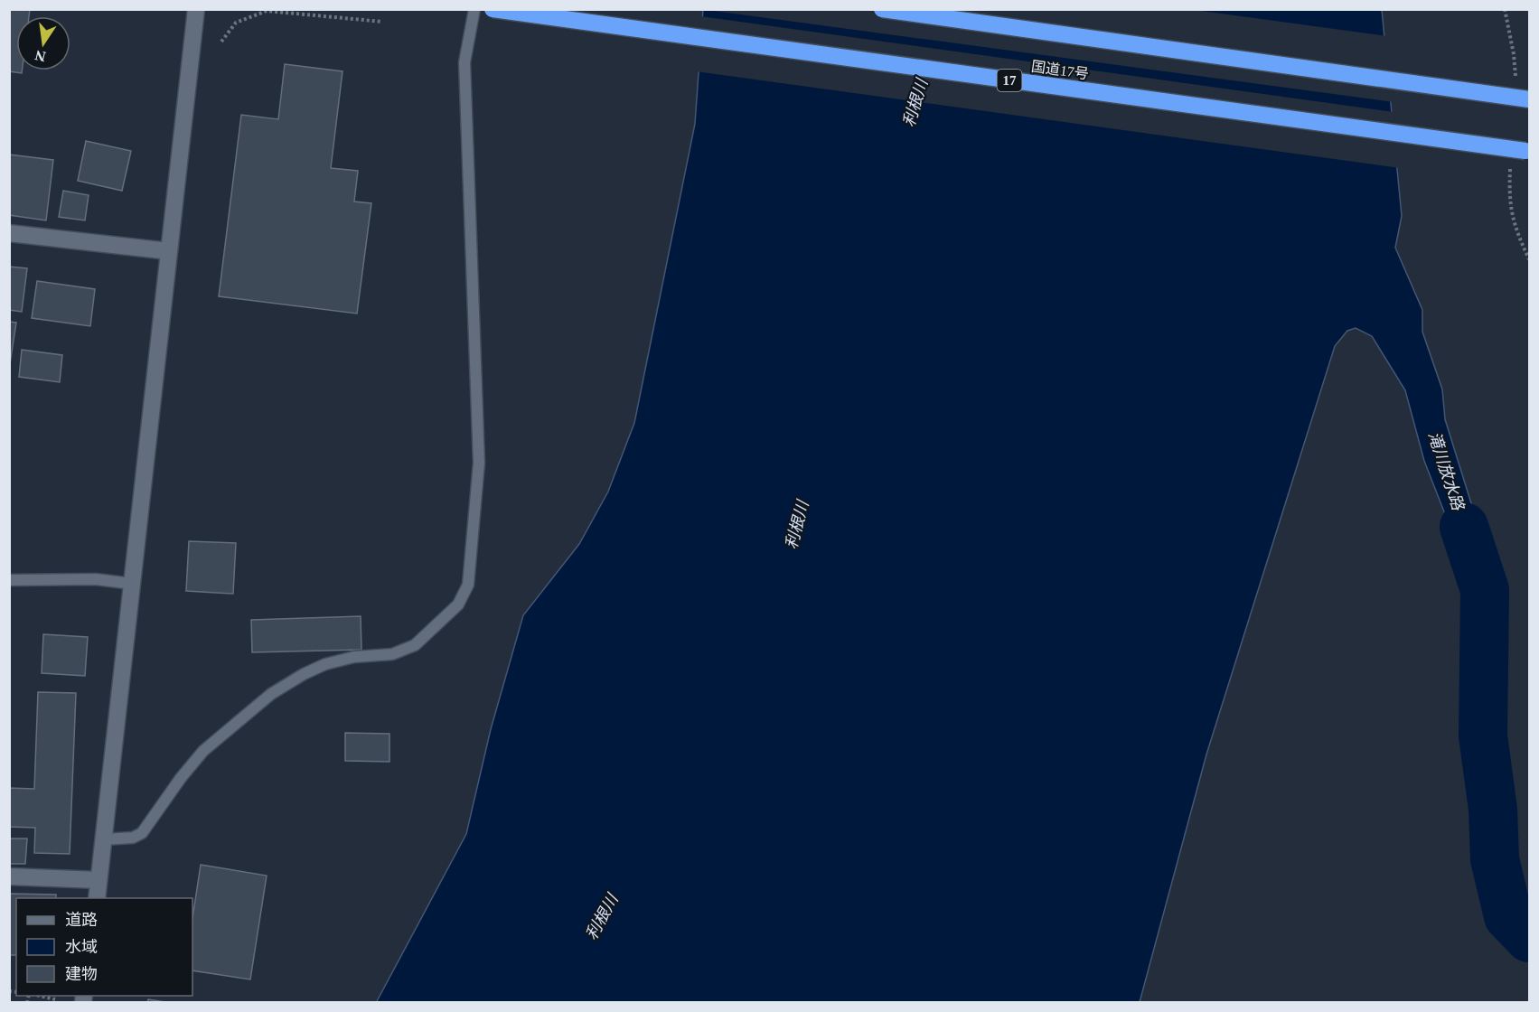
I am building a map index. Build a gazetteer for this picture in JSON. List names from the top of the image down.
{
  "streets": {
    "highway": ["国道17号", "17"]
  },
  "water": ["利根川", "滝川放水路"],
  "legend": ["道路", "水域", "建物"],
  "north": "bottom"
}
